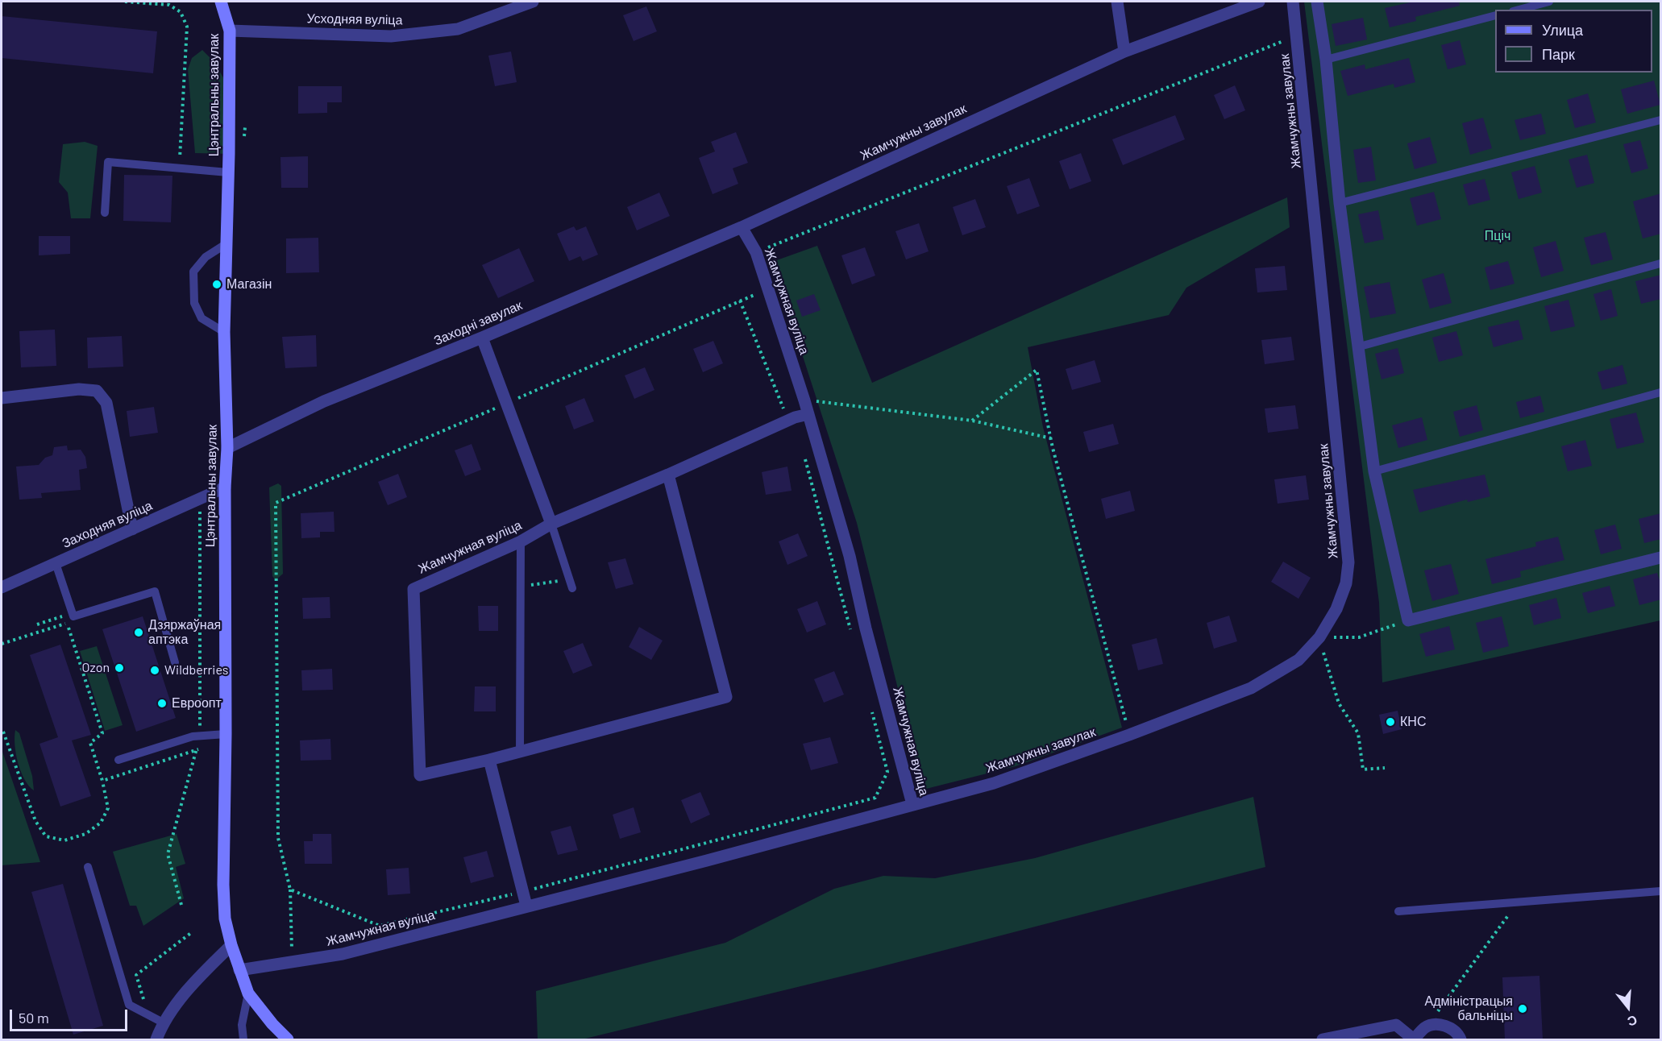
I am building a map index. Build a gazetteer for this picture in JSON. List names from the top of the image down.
{
  "streets": {
    "street": [
      "Усходняя вуліца",
      "Цэнтральны завулак",
      "Жамчужны завулак",
      "Жамчужная вуліца",
      "Заходні завулак",
      "Заходняя вуліца"
    ]
  },
  "crossings": [
    ["Усходняя вуліца", "Цэнтральны завулак"],
    ["Цэнтральны завулак", "Жамчужная вуліца"],
    ["Цэнтральны завулак", "Заходні завулак"],
    ["Цэнтральны завулак", "Заходняя вуліца"],
    ["Жамчужны завулак", "Жамчужная вуліца"],
    ["Жамчужны завулак", "Заходні завулак"],
    ["Жамчужная вуліца", "Заходні завулак"]
  ],
  "parks": ["Пціч"],
  "places": [
    "Магазін",
    "Дзяржаўная аптэка",
    "Ozon",
    "Wildberries",
    "Евроопт",
    "КНС",
    "Адміністрацыя бальніцы"
  ],
  "legend": ["Улица", "Парк"],
  "scale_bar": "50 m",
  "north": "bottom"
}
